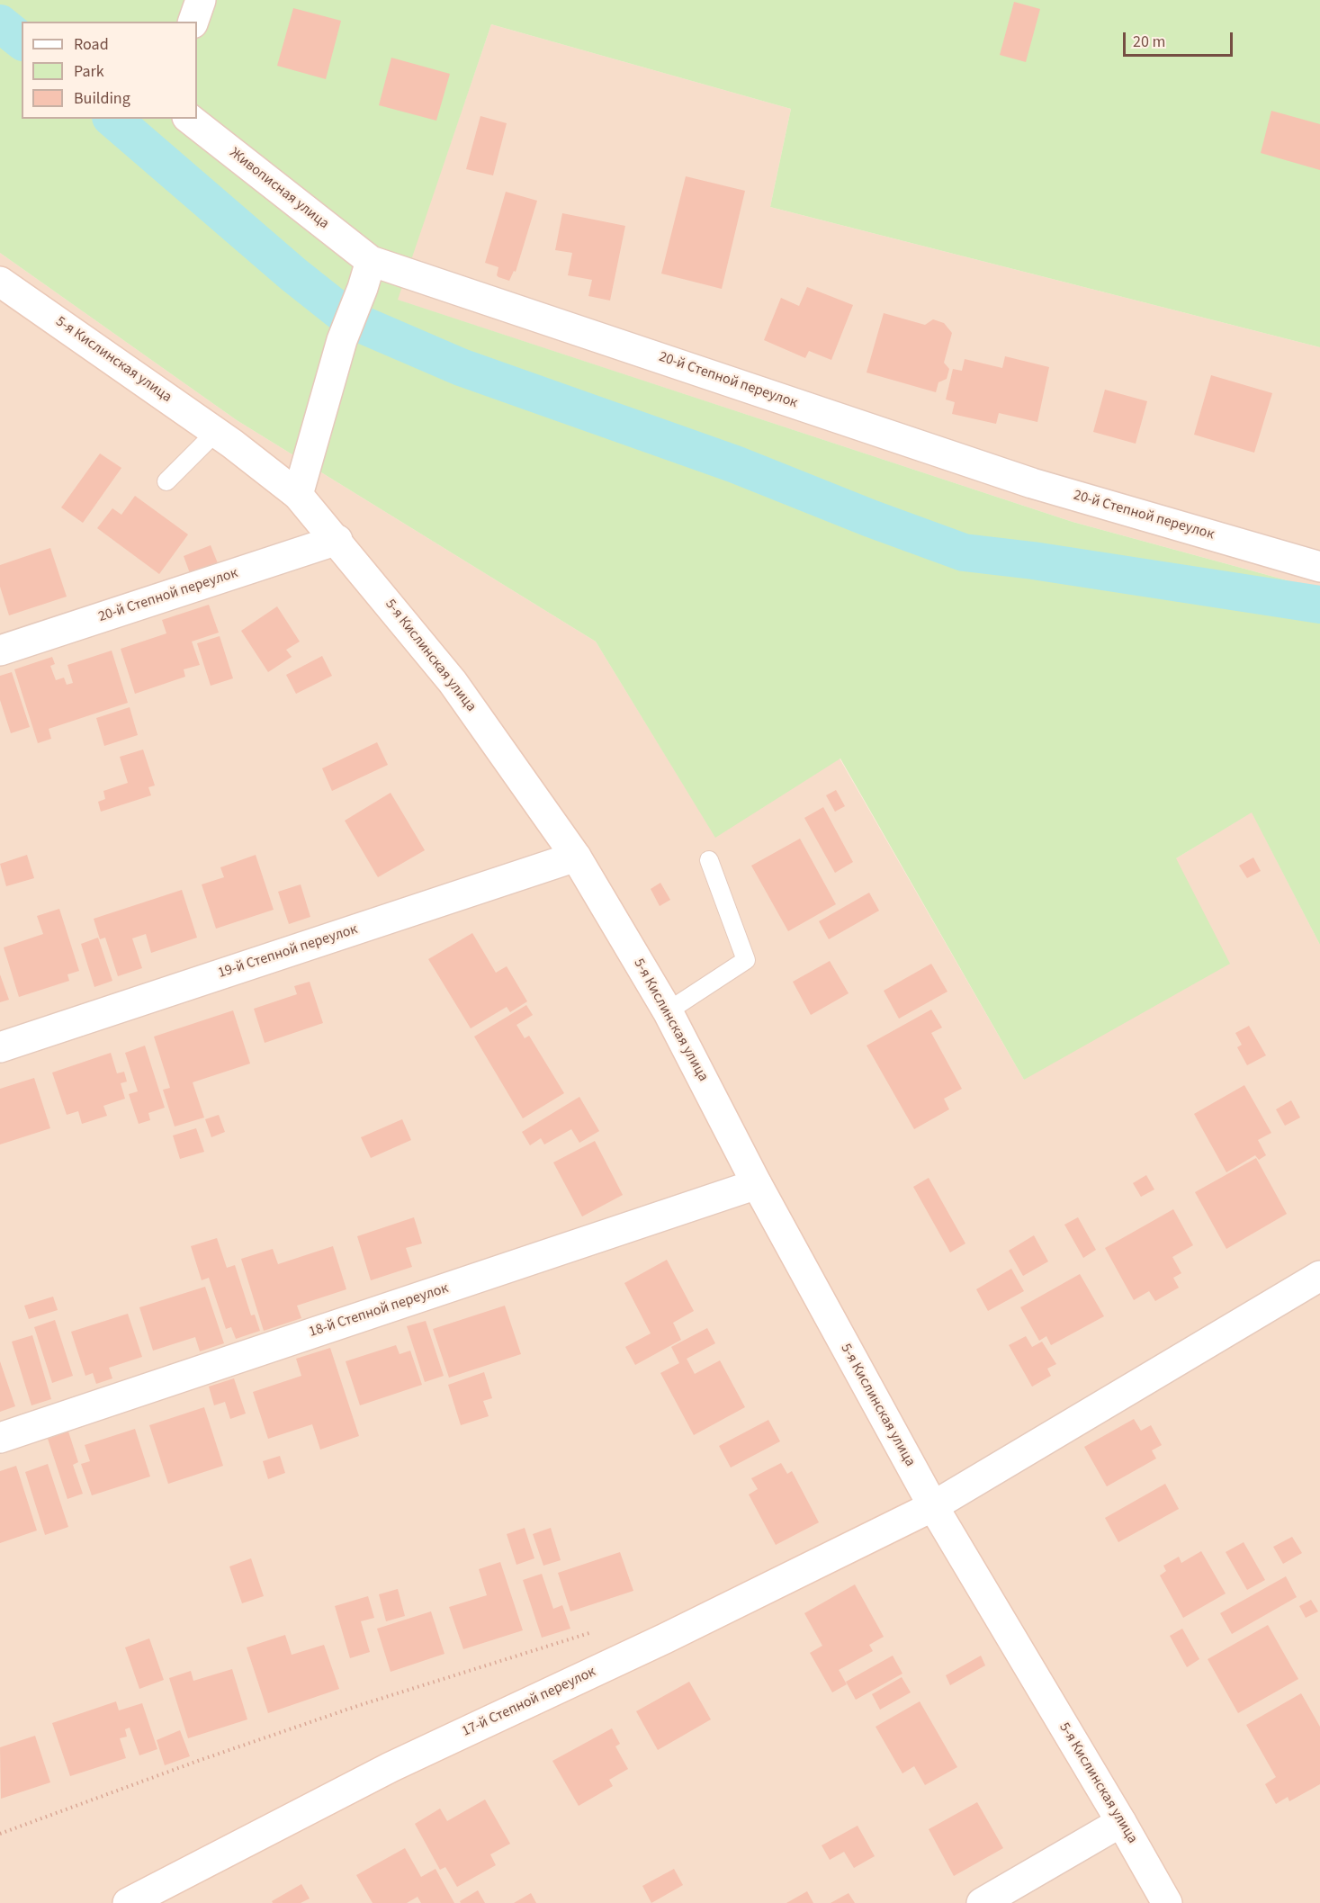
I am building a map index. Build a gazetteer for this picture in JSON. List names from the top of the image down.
{
  "streets": {
    "street": [
      "Живописная улица",
      "5-я Кислинская улица",
      "20-й Степной переулок",
      "19-й Степной переулок",
      "18-й Степной переулок",
      "17-й Степной переулок"
    ]
  },
  "crossings": [
    ["Живописная улица", "20-й Степной переулок"],
    ["5-я Кислинская улица", "20-й Степной переулок"],
    ["5-я Кислинская улица", "19-й Степной переулок"],
    ["5-я Кислинская улица", "18-й Степной переулок"],
    ["5-я Кислинская улица", "17-й Степной переулок"]
  ],
  "legend": ["Road", "Park", "Building"],
  "scale_bar": "20 m"
}
